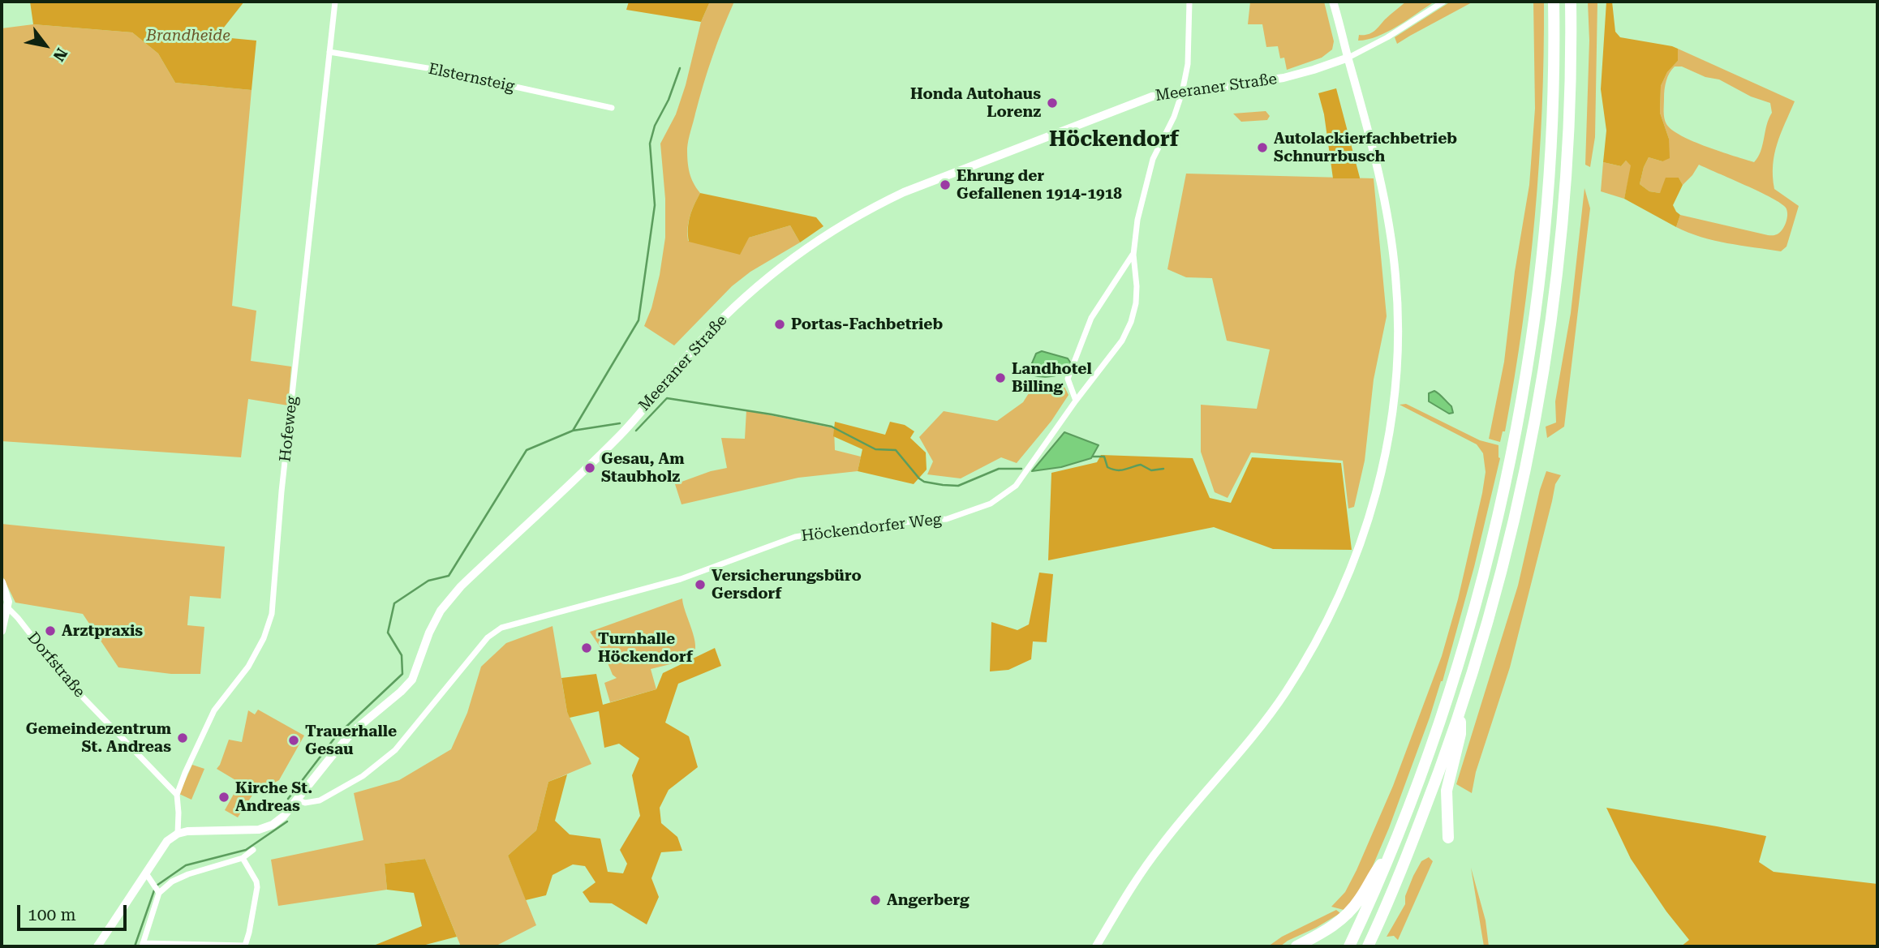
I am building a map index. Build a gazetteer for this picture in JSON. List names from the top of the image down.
{
  "streets": {
    "street": [
      "Elsternsteig",
      "Meeraner Straße",
      "Hofeweg",
      "Höckendorfer Weg",
      "Dorfstraße"
    ]
  },
  "crossings": [
    ["Elsternsteig", "Hofeweg"],
    ["Meeraner Straße", "Hofeweg"],
    ["Meeraner Straße", "Höckendorfer Weg"],
    ["Hofeweg", "Dorfstraße"]
  ],
  "districts": ["Höckendorf"],
  "parks": ["Brandheide"],
  "places": [
    "Honda Autohaus Lorenz",
    "Autolackierfachbetrieb Schnurrbusch",
    "Ehrung der Gefallenen 1914-1918",
    "Portas-Fachbetrieb",
    "Landhotel Billing",
    "Gesau, Am Staubholz",
    "Versicherungsbüro Gersdorf",
    "Arztpraxis",
    "Turnhalle Höckendorf",
    "Gemeindezentrum St. Andreas",
    "Trauerhalle Gesau",
    "Kirche St. Andreas",
    "Angerberg"
  ],
  "scale_bar": "100 m",
  "north": "bottom right"
}
